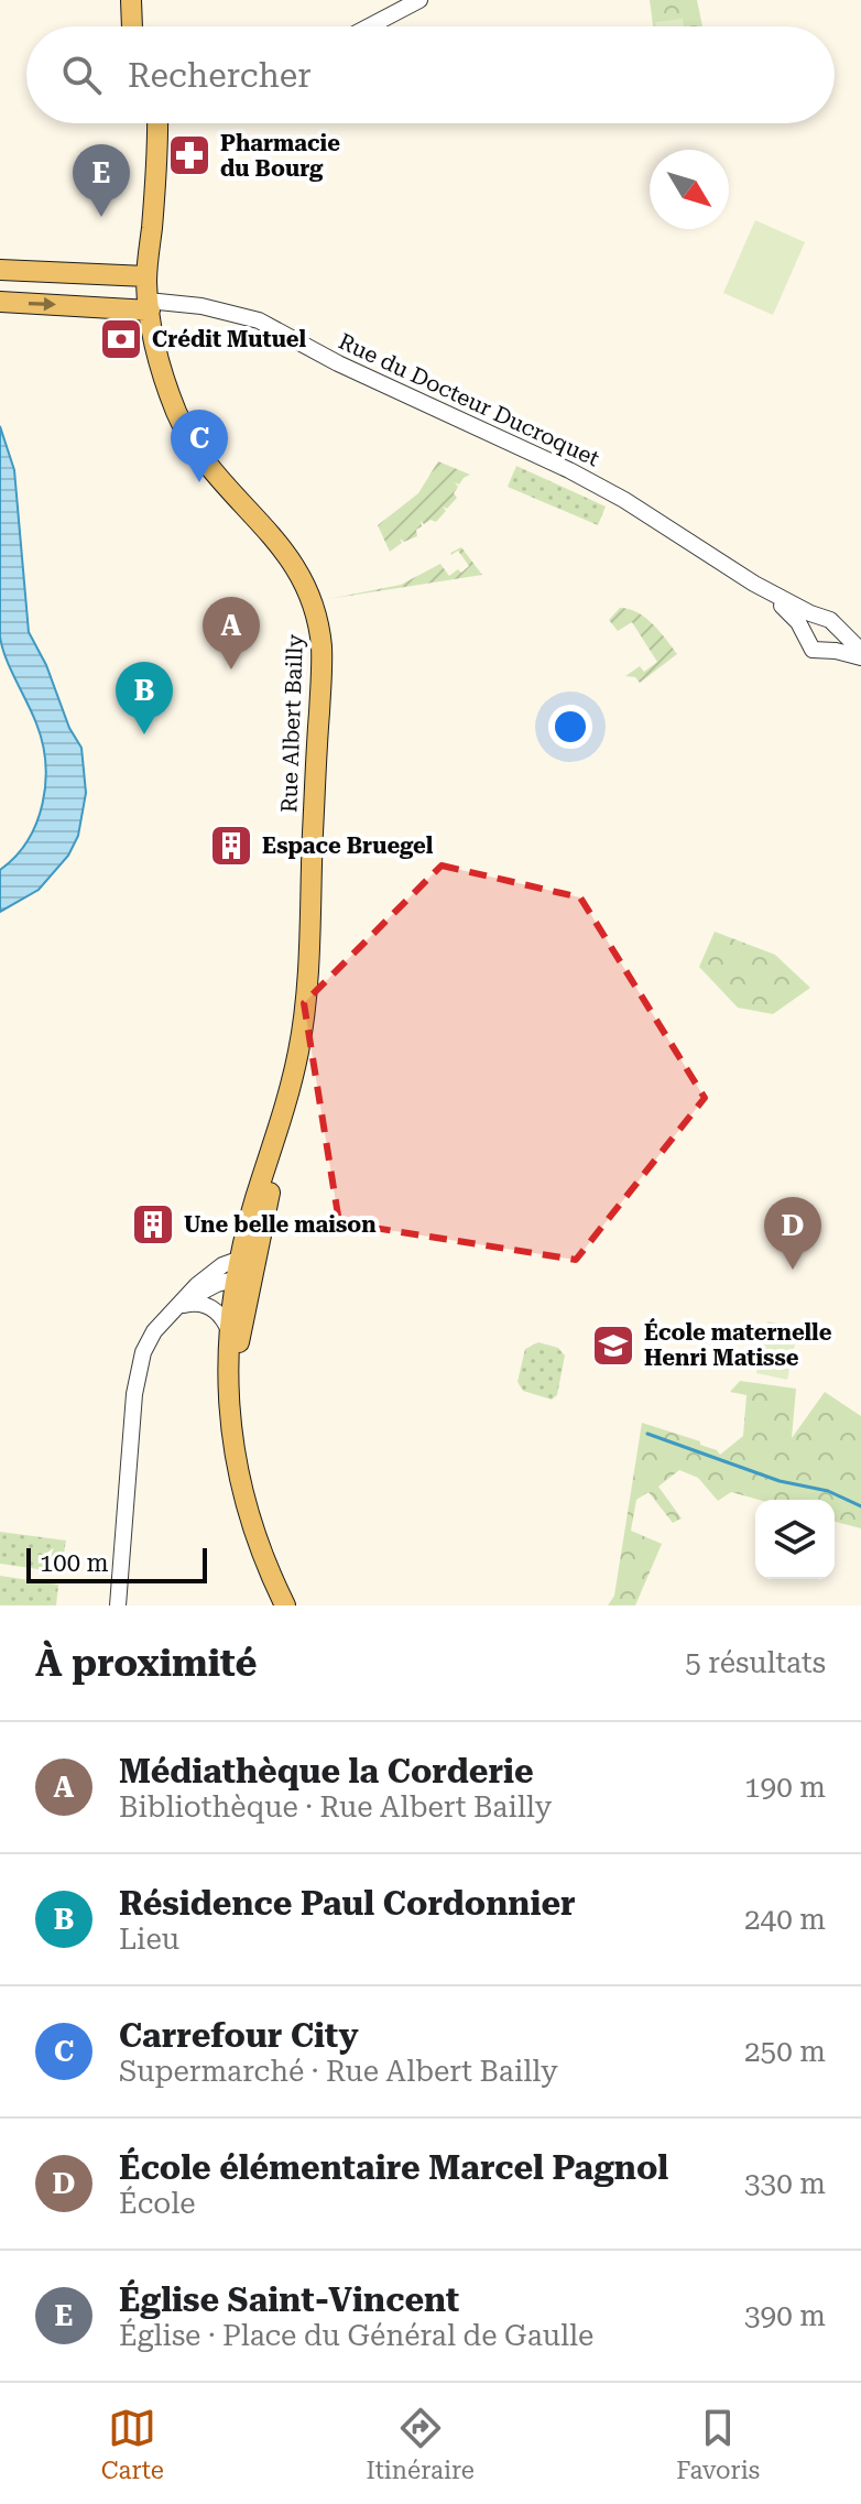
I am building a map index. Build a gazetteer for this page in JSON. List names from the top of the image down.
{
  "streets": {
    "main road": ["Rue Albert Bailly"],
    "street": ["Rue du Docteur Ducroquet"]
  },
  "crossings": [
    ["Rue du Docteur Ducroquet", "Rue Albert Bailly"]
  ],
  "places": {
    "pharmacy": ["Pharmacie du Bourg"],
    "bank": ["Crédit Mutuel"],
    "building": ["Espace Bruegel", "Une belle maison"],
    "school or university": ["École maternelle Henri Matisse"]
  },
  "scale_bar": "100 m",
  "north": "bottom right",
  "page": {
    "search": "Rechercher",
    "pins": [
      "E",
      "C",
      "A",
      "B",
      "D"
    ],
    "scale": "100 m",
    "heading": ["À proximité", "5 résultats"],
    "list": [
      {
        "mark": "A",
        "name": "Médiathèque la Corderie",
        "note": "Bibliothèque · Rue Albert Bailly",
        "value": "190 m"
      },
      {
        "mark": "B",
        "name": "Résidence Paul Cordonnier",
        "note": "Lieu",
        "value": "240 m"
      },
      {
        "mark": "C",
        "name": "Carrefour City",
        "note": "Supermarché · Rue Albert Bailly",
        "value": "250 m"
      },
      {
        "mark": "D",
        "name": "École élémentaire Marcel Pagnol",
        "note": "École",
        "value": "330 m"
      },
      {
        "mark": "E",
        "name": "Église Saint-Vincent",
        "note": "Église · Place du Général de Gaulle",
        "value": "390 m"
      }
    ],
    "nav": ["Carte", "Itinéraire", "Favoris"]
  }
}
